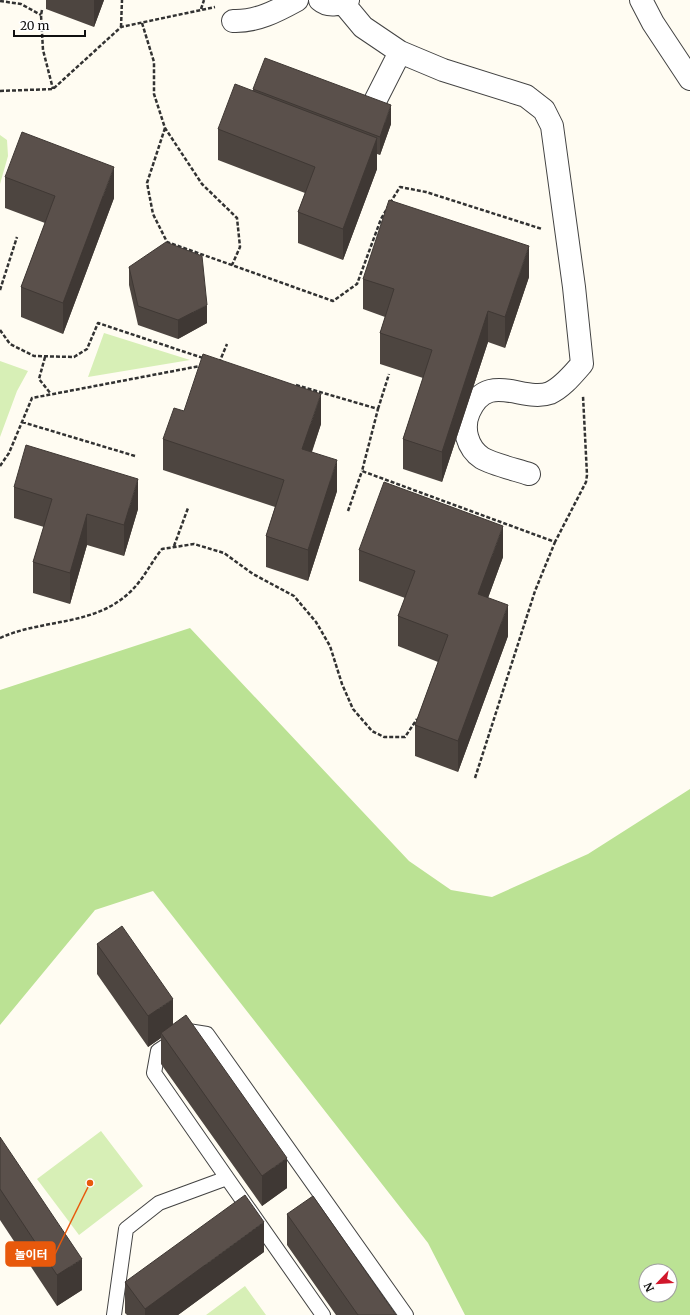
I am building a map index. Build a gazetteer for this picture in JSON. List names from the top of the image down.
{
  "places": ["놀이터"],
  "scale_bar": "20 m",
  "north": "bottom left"
}
